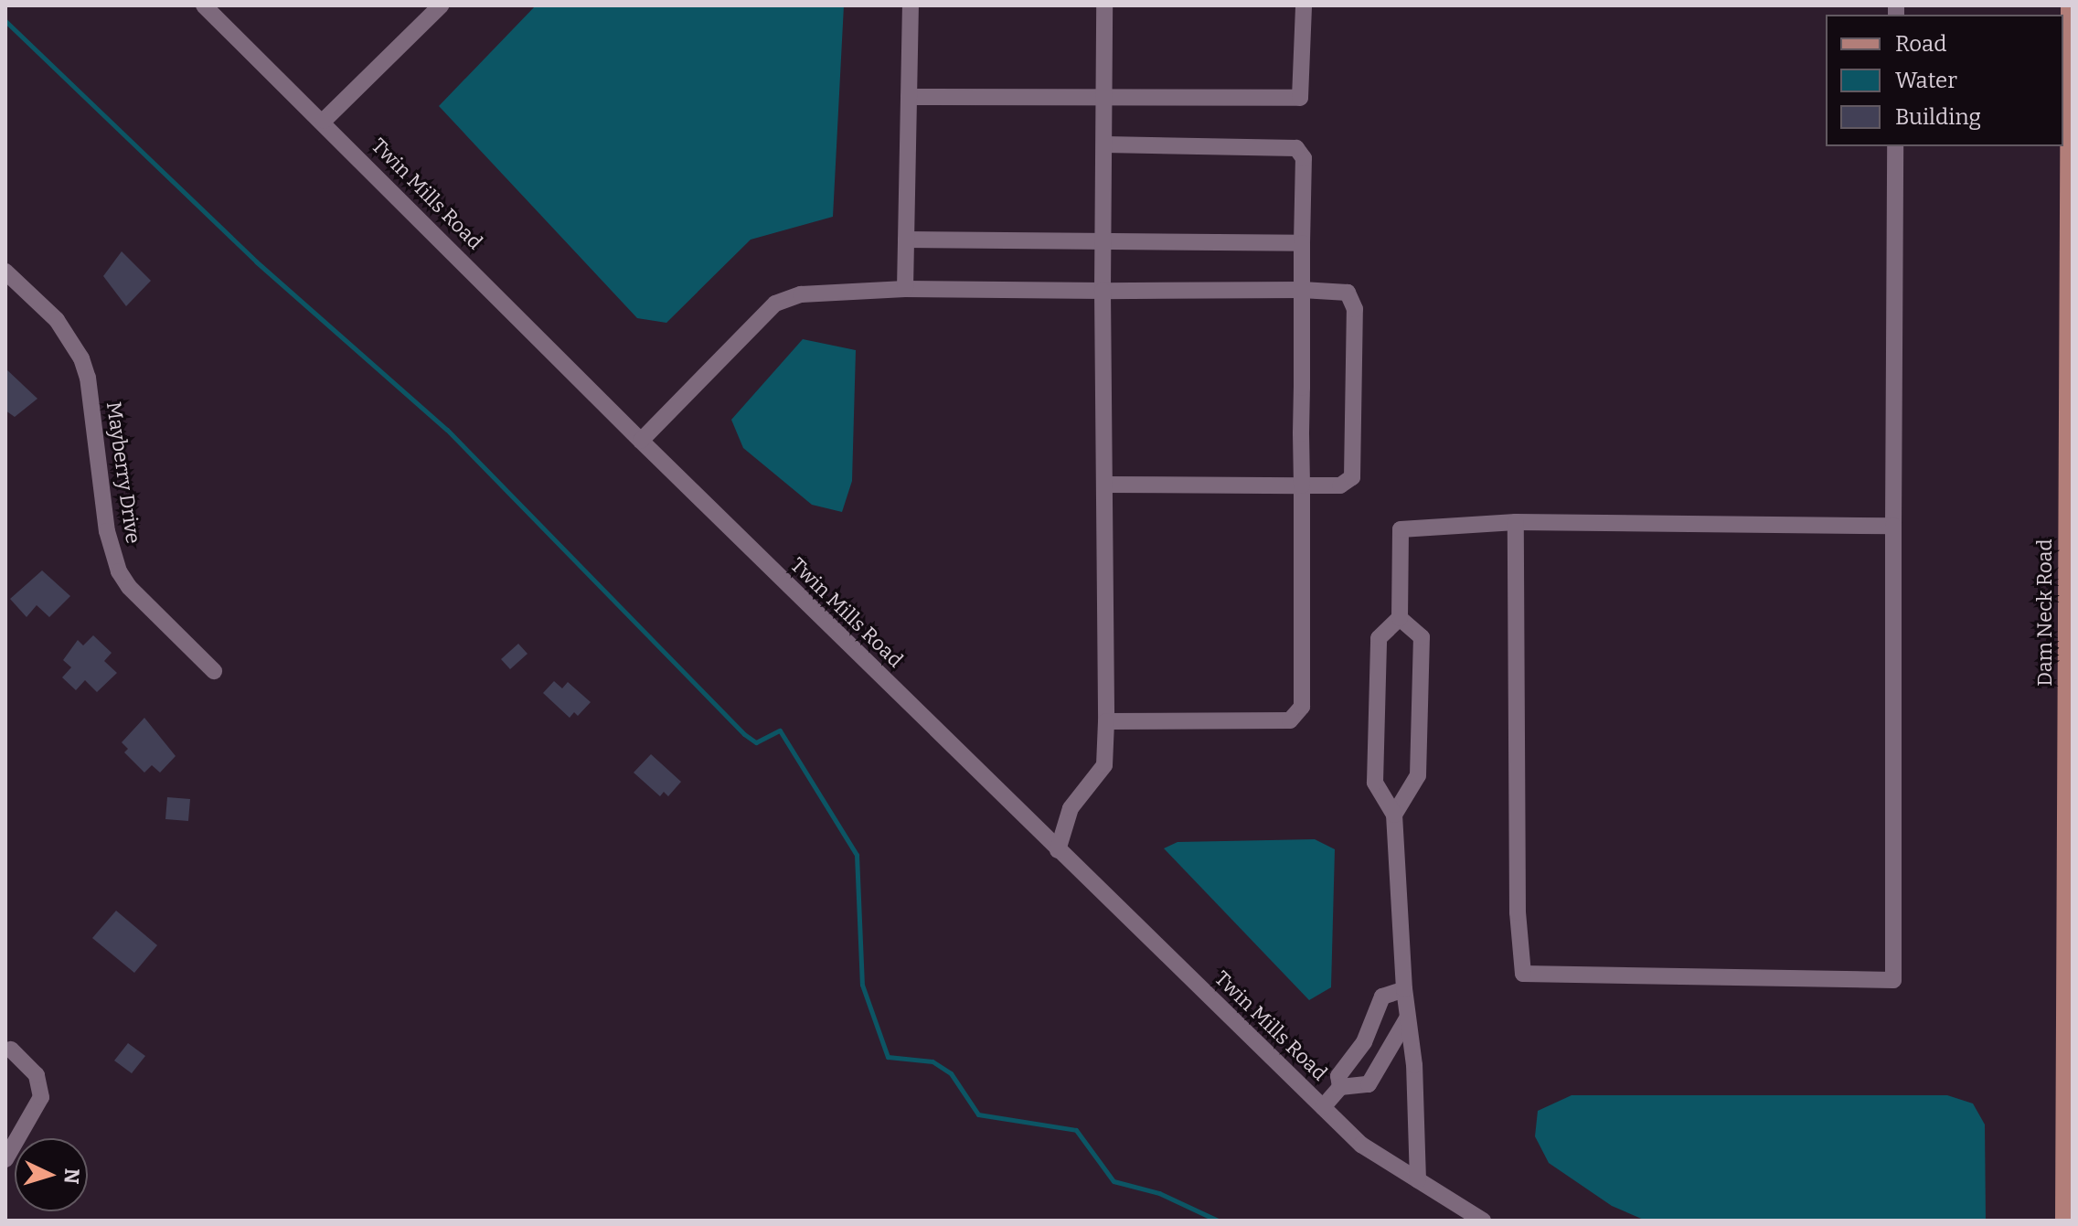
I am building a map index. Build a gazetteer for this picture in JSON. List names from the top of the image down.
{
  "streets": {
    "main road": ["Dam Neck Road"],
    "street": ["Twin Mills Road", "Mayberry Drive"]
  },
  "legend": ["Road", "Water", "Building"],
  "north": "right"
}
